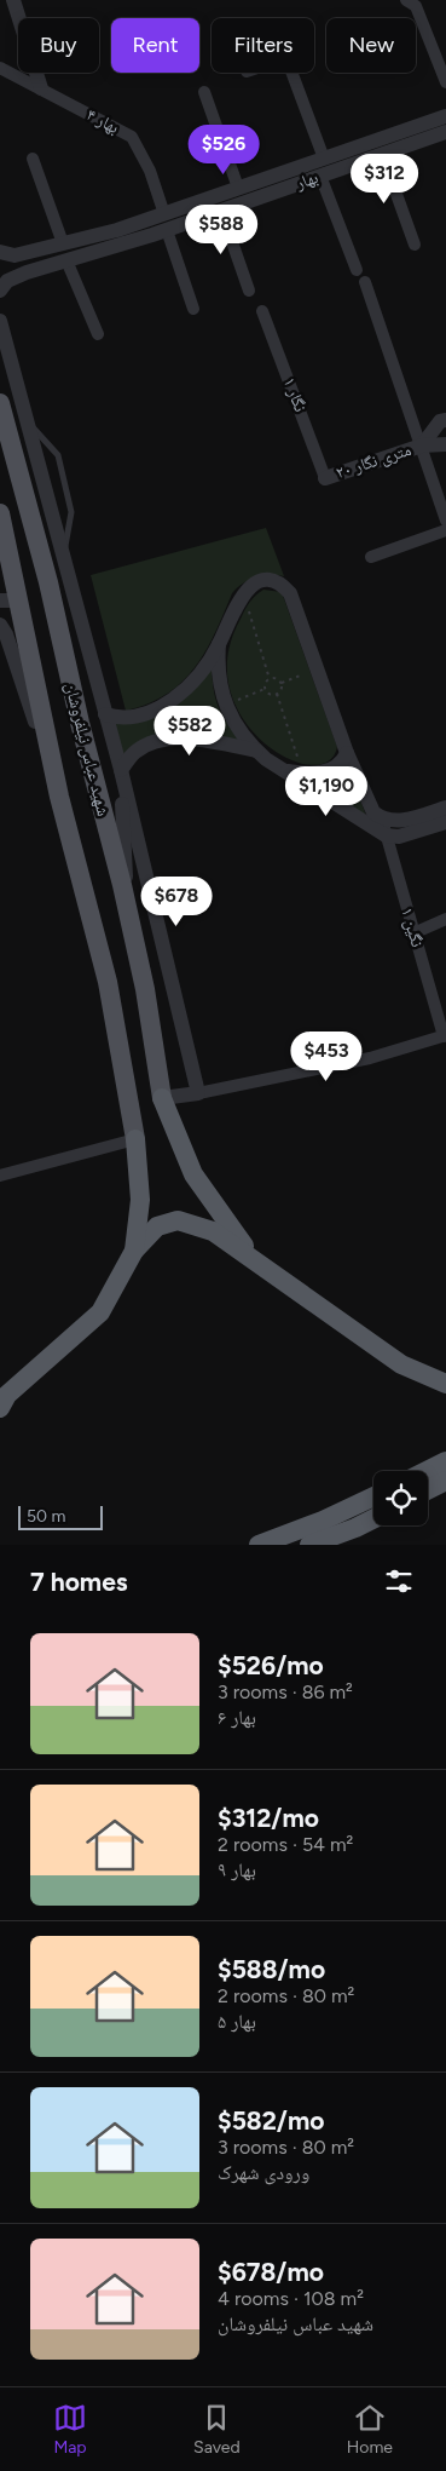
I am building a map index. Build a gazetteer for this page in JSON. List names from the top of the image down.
{
  "streets": {
    "main road": ["شهید عباس نیلفروشان"],
    "street": [
      "بهار ۴",
      "بهار",
      "نگار ۱",
      "۲۰ متری نگار",
      "نگین ۱"
    ]
  },
  "crossings": [
    ["بهار ۴", "بهار"],
    ["نگار ۱", "۲۰ متری نگار"]
  ],
  "scale_bar": "50 m",
  "page": {
    "chip": [
      "Buy",
      "Rent",
      "Filters",
      "New"
    ],
    "price": [
      "$526",
      "$312",
      "$588",
      "$582",
      "$1,190",
      "$678",
      "$453"
    ],
    "scale": "50 m",
    "heading": "7 homes",
    "list": [
      {
        "name": "$526/mo",
        "note": "3 rooms · 86 m² · بهار ۶"
      },
      {
        "name": "$312/mo",
        "note": "2 rooms · 54 m² · بهار ۹"
      },
      {
        "name": "$588/mo",
        "note": "2 rooms · 80 m² · بهار ۵"
      },
      {
        "name": "$582/mo",
        "note": "3 rooms · 80 m² · ورودی شهرک"
      },
      {
        "name": "$678/mo",
        "note": "4 rooms · 108 m² · شهید عباس نیلفروشان"
      }
    ],
    "tabs": ["Map", "Saved", "Home"]
  }
}
